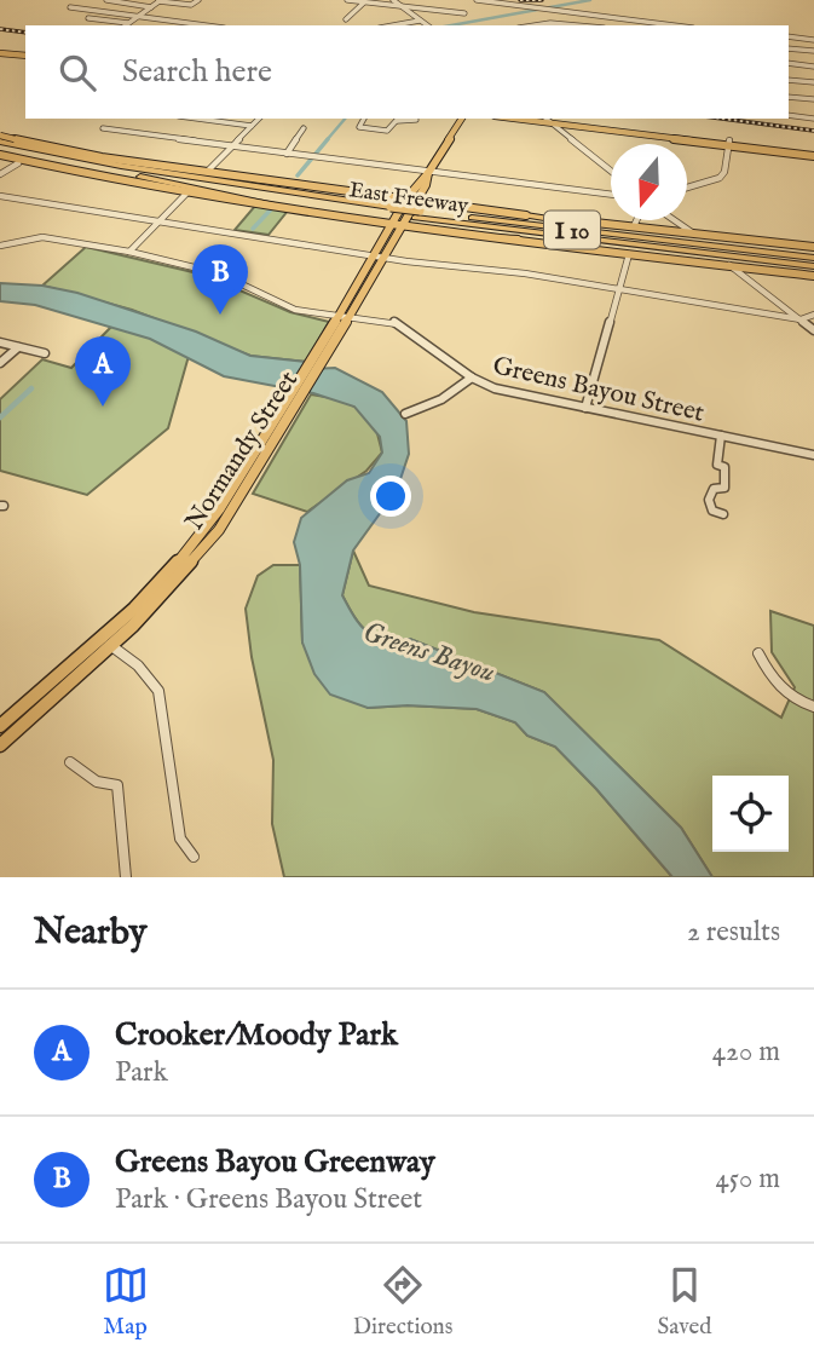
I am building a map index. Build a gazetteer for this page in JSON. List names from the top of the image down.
{
  "streets": {
    "highway": ["East Freeway", "I 10"],
    "main road": ["Normandy Street"],
    "street": ["Greens Bayou Street"]
  },
  "crossings": [
    ["East Freeway", "Normandy Street"],
    ["Greens Bayou Street", "Normandy Street"]
  ],
  "water": ["Greens Bayou"],
  "north": "bottom",
  "page": {
    "search": "Search here",
    "pins": ["B", "A"],
    "heading": ["Nearby", "2 results"],
    "list": [
      {
        "mark": "A",
        "name": "Crooker/Moody Park",
        "note": "Park",
        "value": "420 m"
      },
      {
        "mark": "B",
        "name": "Greens Bayou Greenway",
        "note": "Park · Greens Bayou Street",
        "value": "450 m"
      }
    ],
    "nav": ["Map", "Directions", "Saved"]
  }
}
